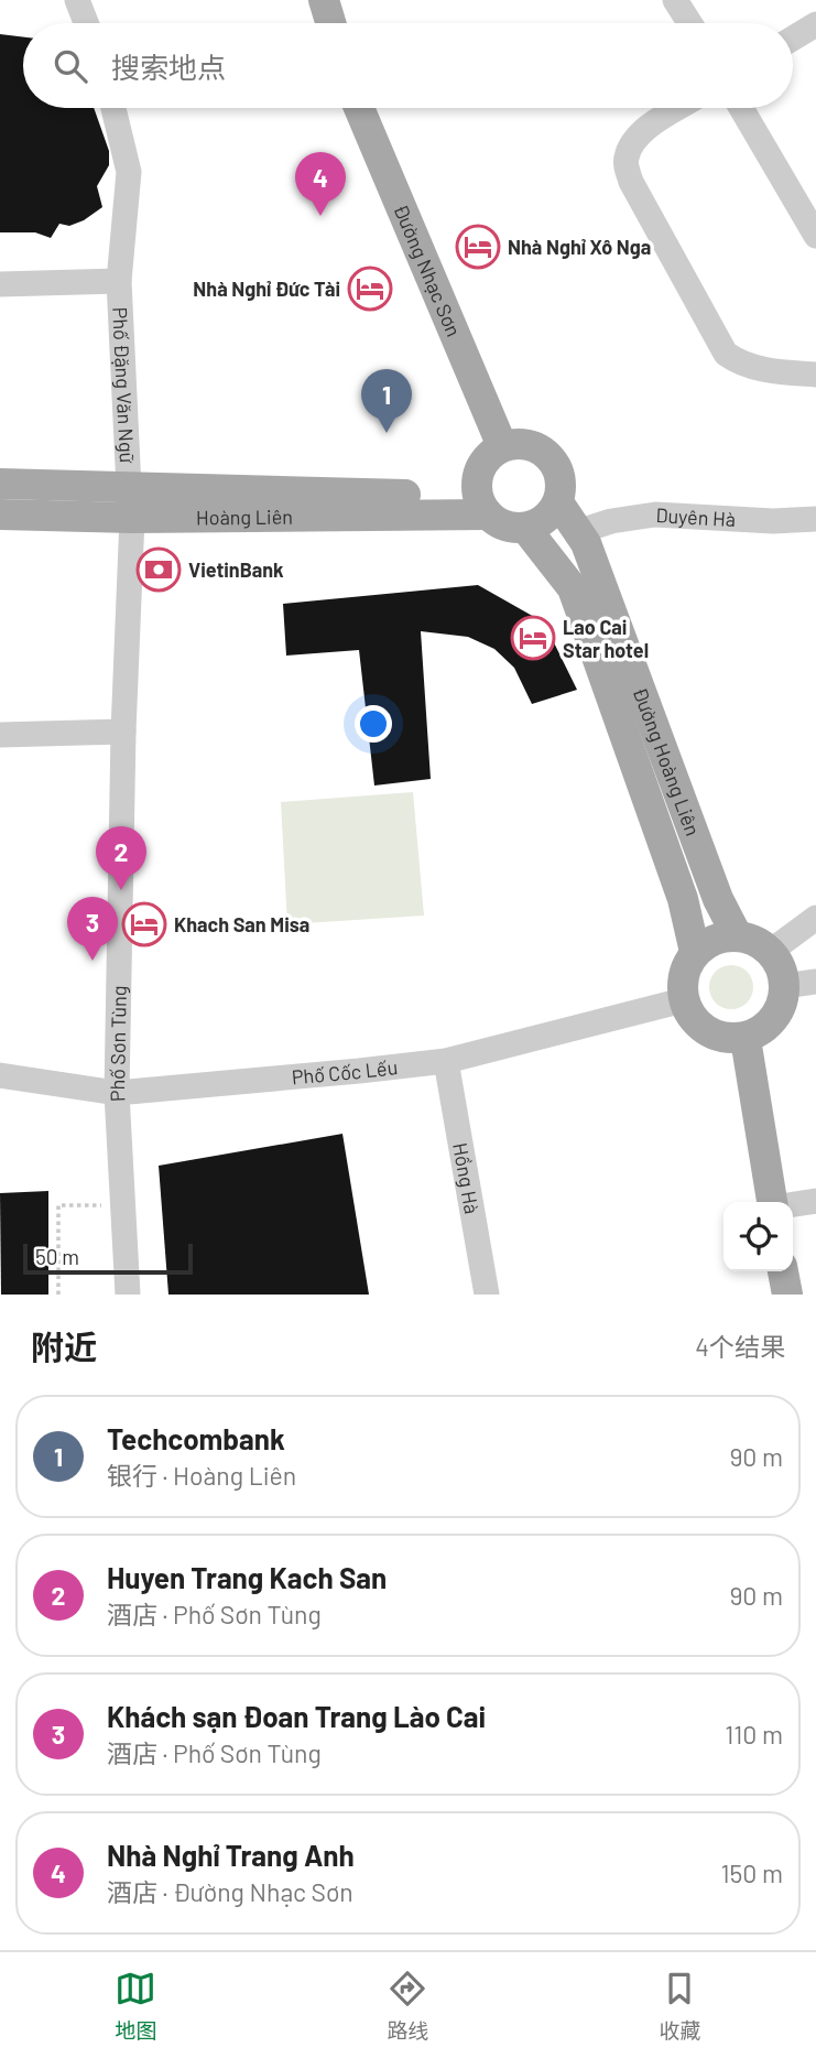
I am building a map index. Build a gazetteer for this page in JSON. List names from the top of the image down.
{
  "streets": {
    "main road": ["Đường Nhạc Sơn", "Hoàng Liên", "Đường Hoàng Liên"],
    "street": [
      "Phố Đặng Văn Ngữ",
      "Duyên Hà",
      "Phố Sơn Tùng",
      "Phố Cốc Lếu",
      "Hồng Hà"
    ]
  },
  "crossings": [
    ["Đường Nhạc Sơn", "Hoàng Liên"],
    ["Đường Nhạc Sơn", "Đường Hoàng Liên"],
    ["Phố Đặng Văn Ngữ", "Hoàng Liên"],
    ["Phố Đặng Văn Ngữ", "Phố Sơn Tùng"],
    ["Hoàng Liên", "Đường Hoàng Liên"],
    ["Hoàng Liên", "Phố Sơn Tùng"],
    ["Duyên Hà", "Đường Hoàng Liên"],
    ["Đường Hoàng Liên", "Phố Cốc Lếu"],
    ["Phố Sơn Tùng", "Phố Cốc Lếu"],
    ["Phố Cốc Lếu", "Hồng Hà"]
  ],
  "places": {
    "hotel": [
      "Nhà Nghỉ Xô Nga",
      "Nhà Nghỉ Đức Tài",
      "Lao Cai Star hotel",
      "Khach San Misa"
    ],
    "bank": ["VietinBank"]
  },
  "scale_bar": "50 m",
  "page": {
    "search": "搜索地点",
    "pins": [
      "4",
      "1",
      "2",
      "3"
    ],
    "scale": "50 m",
    "heading": ["附近", "4个结果"],
    "list": [
      {
        "mark": "1",
        "name": "Techcombank",
        "note": "银行 · Hoàng Liên",
        "value": "90 m"
      },
      {
        "mark": "2",
        "name": "Huyen Trang Kach San",
        "note": "酒店 · Phố Sơn Tùng",
        "value": "90 m"
      },
      {
        "mark": "3",
        "name": "Khách sạn Đoan Trang Lào Cai",
        "note": "酒店 · Phố Sơn Tùng",
        "value": "110 m"
      },
      {
        "mark": "4",
        "name": "Nhà Nghỉ Trang Anh",
        "note": "酒店 · Đường Nhạc Sơn",
        "value": "150 m"
      }
    ],
    "nav": ["地图", "路线", "收藏"]
  }
}
